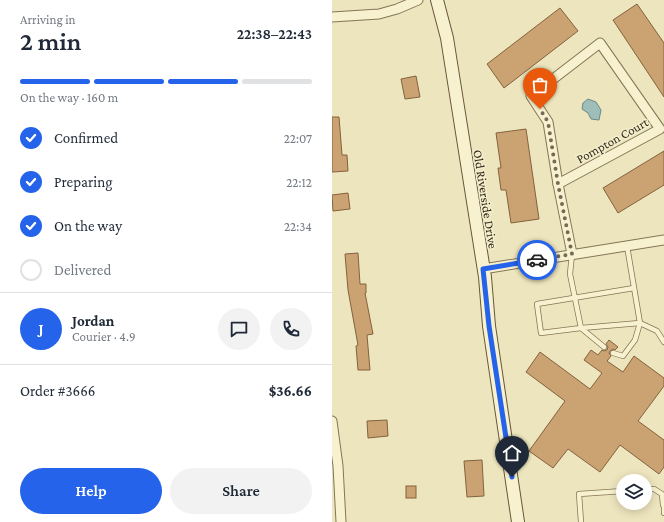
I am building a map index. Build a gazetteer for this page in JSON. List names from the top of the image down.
{
  "streets": {
    "street": ["Pompton Court", "Old Riverside Drive"]
  },
  "page": {
    "heading": ["2 min", "Arriving in", "22:38–22:43"],
    "panel": [
      "Jordan",
      "Courier · 4.9",
      "Order #3666",
      "$36.66"
    ],
    "bar": "On the way · 160 m",
    "list": [
      ["Confirmed", "22:07"],
      ["Preparing", "22:12"],
      ["On the way", "22:34"],
      "Delivered"
    ],
    "round": "J",
    "buttons": ["Help", "Share"]
  }
}
